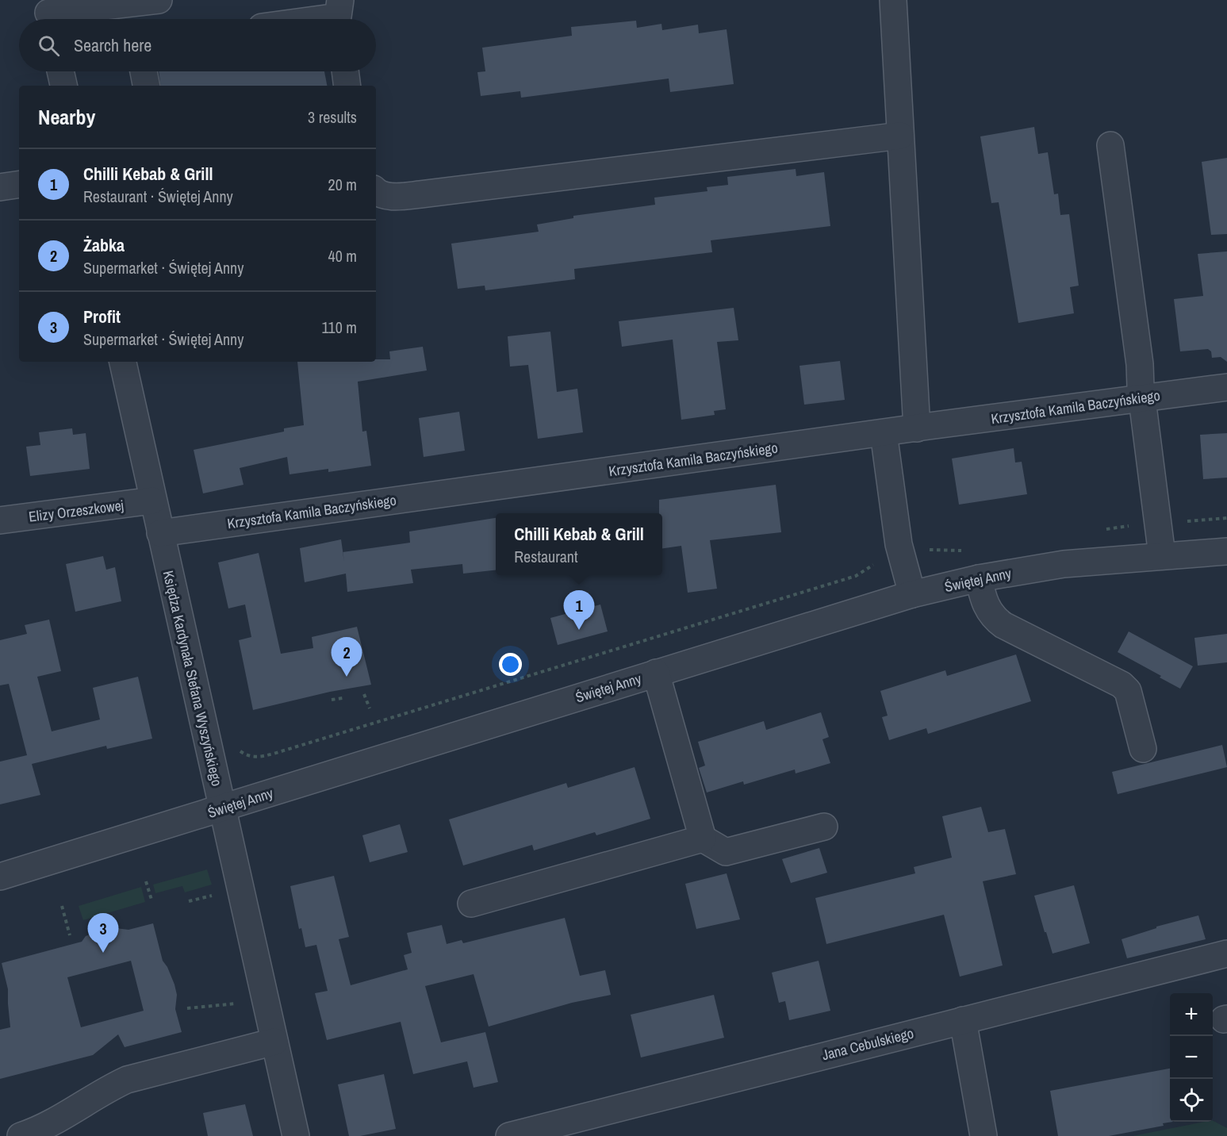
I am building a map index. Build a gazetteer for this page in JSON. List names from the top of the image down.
{
  "streets": {
    "street": [
      "Krzysztofa Kamila Baczyńskiego",
      "Elizy Orzeszkowej",
      "Świętej Anny",
      "Księdza Kardynała Stefana Wyszyńskiego",
      "Jana Cebulskiego"
    ]
  },
  "crossings": [
    ["Krzysztofa Kamila Baczyńskiego", "Księdza Kardynała Stefana Wyszyńskiego"],
    ["Elizy Orzeszkowej", "Księdza Kardynała Stefana Wyszyńskiego"],
    ["Świętej Anny", "Księdza Kardynała Stefana Wyszyńskiego"]
  ],
  "page": {
    "search": "Search here",
    "heading": ["Nearby", "3 results"],
    "list": [
      {
        "mark": "1",
        "name": "Chilli Kebab & Grill",
        "note": "Restaurant · Świętej Anny",
        "value": "20 m"
      },
      {
        "mark": "2",
        "name": "Żabka",
        "note": "Supermarket · Świętej Anny",
        "value": "40 m"
      },
      {
        "mark": "3",
        "name": "Profit",
        "note": "Supermarket · Świętej Anny",
        "value": "110 m"
      }
    ],
    "popup": ["Chilli Kebab & Grill", "Restaurant"],
    "pins": ["1", "2", "3"],
    "map_buttons": ["+", "−"]
  }
}
